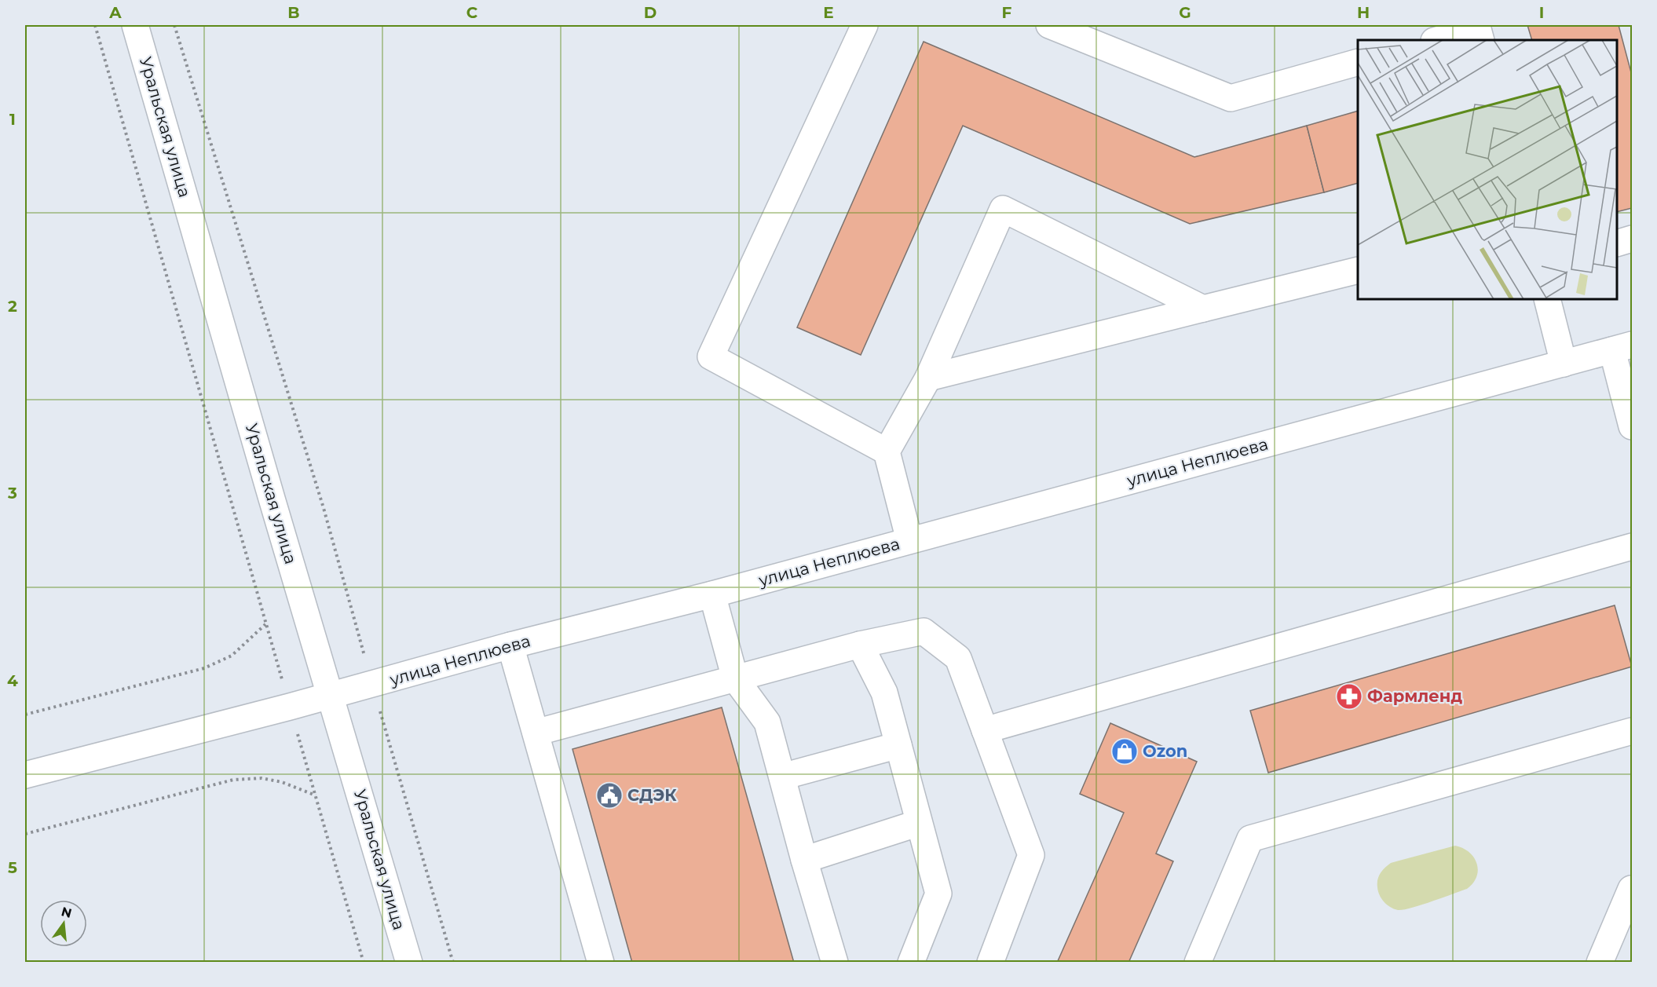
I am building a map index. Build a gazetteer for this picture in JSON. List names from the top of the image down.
{
  "streets": {
    "main road": ["Уральская улица", "улица Неплюева"]
  },
  "crossings": [
    ["Уральская улица", "улица Неплюева"]
  ],
  "places": {
    "pharmacy": ["Фармленд"],
    "shop": ["Ozon"],
    "public building": ["СДЭК"]
  },
  "north": "top",
  "grid": {
    "columns": [
      "A",
      "B",
      "C",
      "D",
      "E",
      "F",
      "G",
      "H",
      "I"
    ],
    "rows": [
      "1",
      "2",
      "3",
      "4",
      "5"
    ]
  }
}
